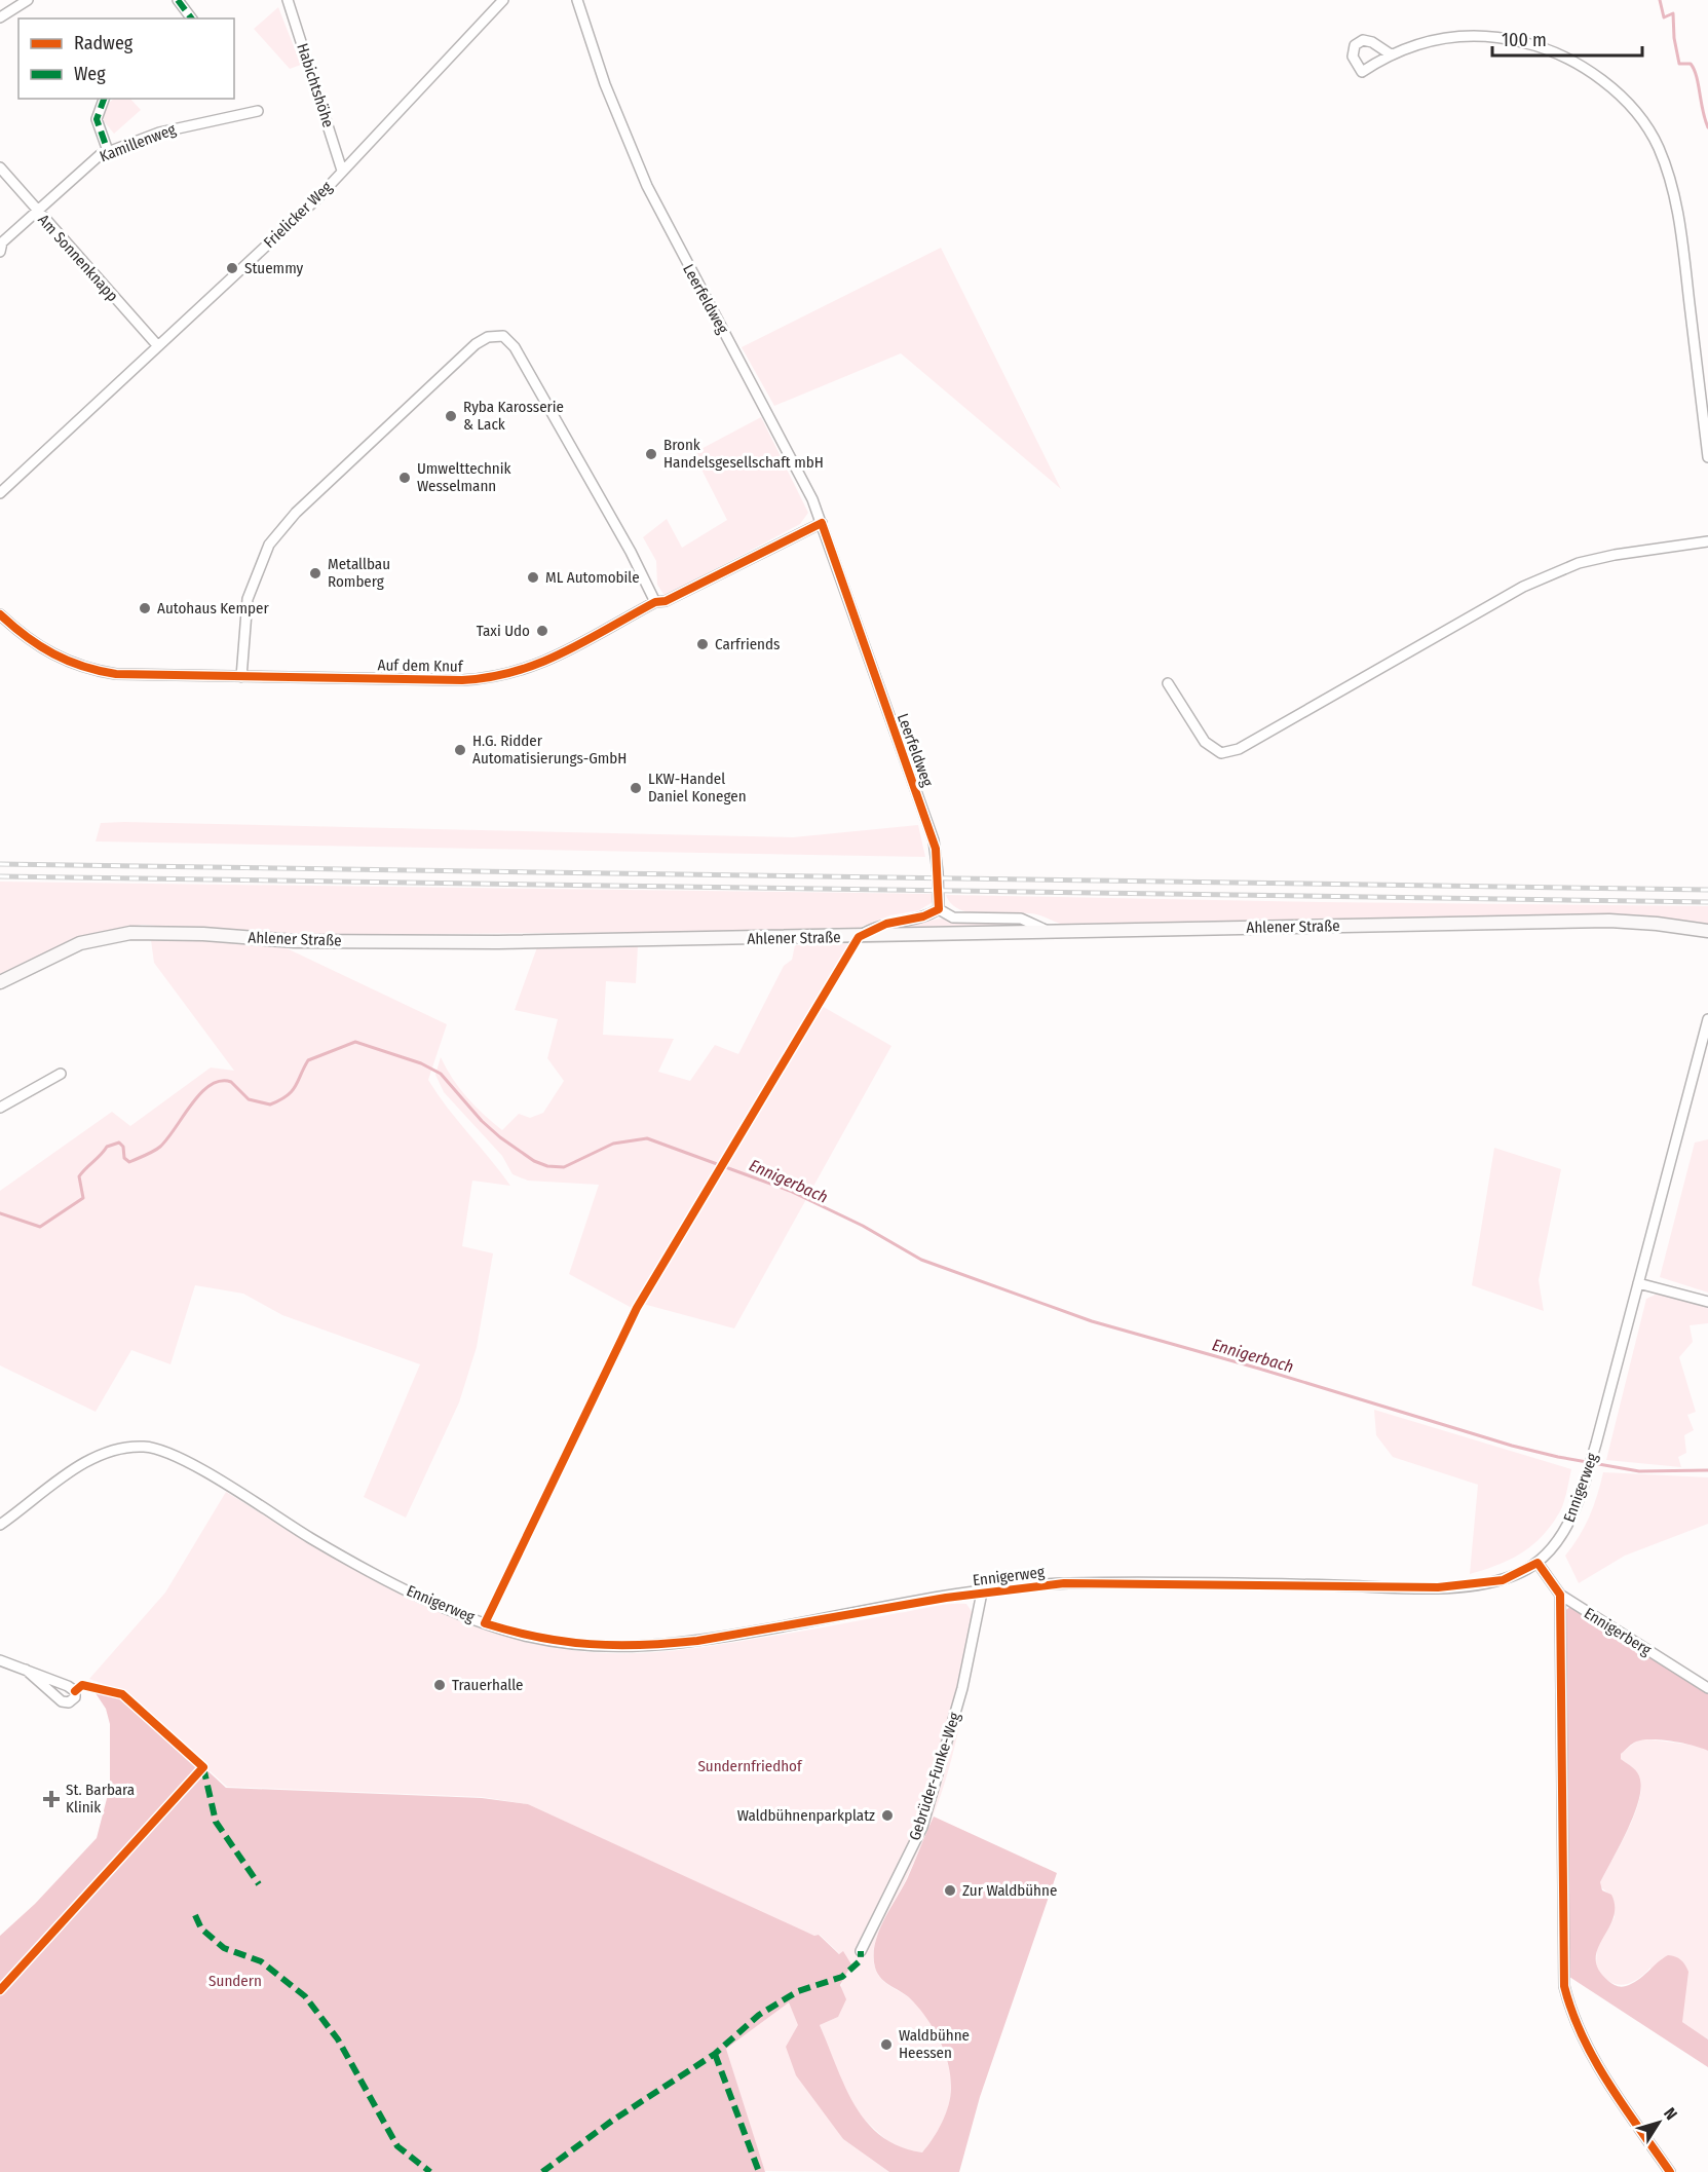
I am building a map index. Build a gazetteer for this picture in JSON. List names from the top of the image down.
{
  "streets": {
    "main road": ["Ahlener Straße"],
    "street": [
      "Habichtshöhe",
      "Kamillenweg",
      "Frielicker Weg",
      "Am Sonnenknapp",
      "Leerfeldweg",
      "Auf dem Knuf",
      "Ennigerweg",
      "Ennigerberg",
      "Gebrüder-Funke-Weg"
    ]
  },
  "crossings": [
    ["Habichtshöhe", "Frielicker Weg"],
    ["Kamillenweg", "Am Sonnenknapp"],
    ["Frielicker Weg", "Am Sonnenknapp"],
    ["Leerfeldweg", "Auf dem Knuf"],
    ["Ennigerweg", "Ennigerberg"],
    ["Ennigerweg", "Gebrüder-Funke-Weg"]
  ],
  "water": ["Ennigerbach"],
  "parks": ["Sundernfriedhof", "Sundern"],
  "places": {
    "other": [
      "Stuemmy",
      "Ryba Karosserie & Lack",
      "Bronk Handelsgesellschaft mbH",
      "Umwelttechnik Wesselmann",
      "Metallbau Romberg",
      "ML Automobile",
      "Autohaus Kemper",
      "Taxi Udo",
      "Carfriends",
      "H.G. Ridder Automatisierungs-GmbH",
      "LKW-Handel Daniel Konegen",
      "Trauerhalle",
      "Waldbühnenparkplatz",
      "Zur Waldbühne",
      "Waldbühne Heessen"
    ],
    "health": ["St. Barbara Klinik"]
  },
  "legend": ["Radweg", "Weg"],
  "scale_bar": "100 m",
  "north": "top right"
}
